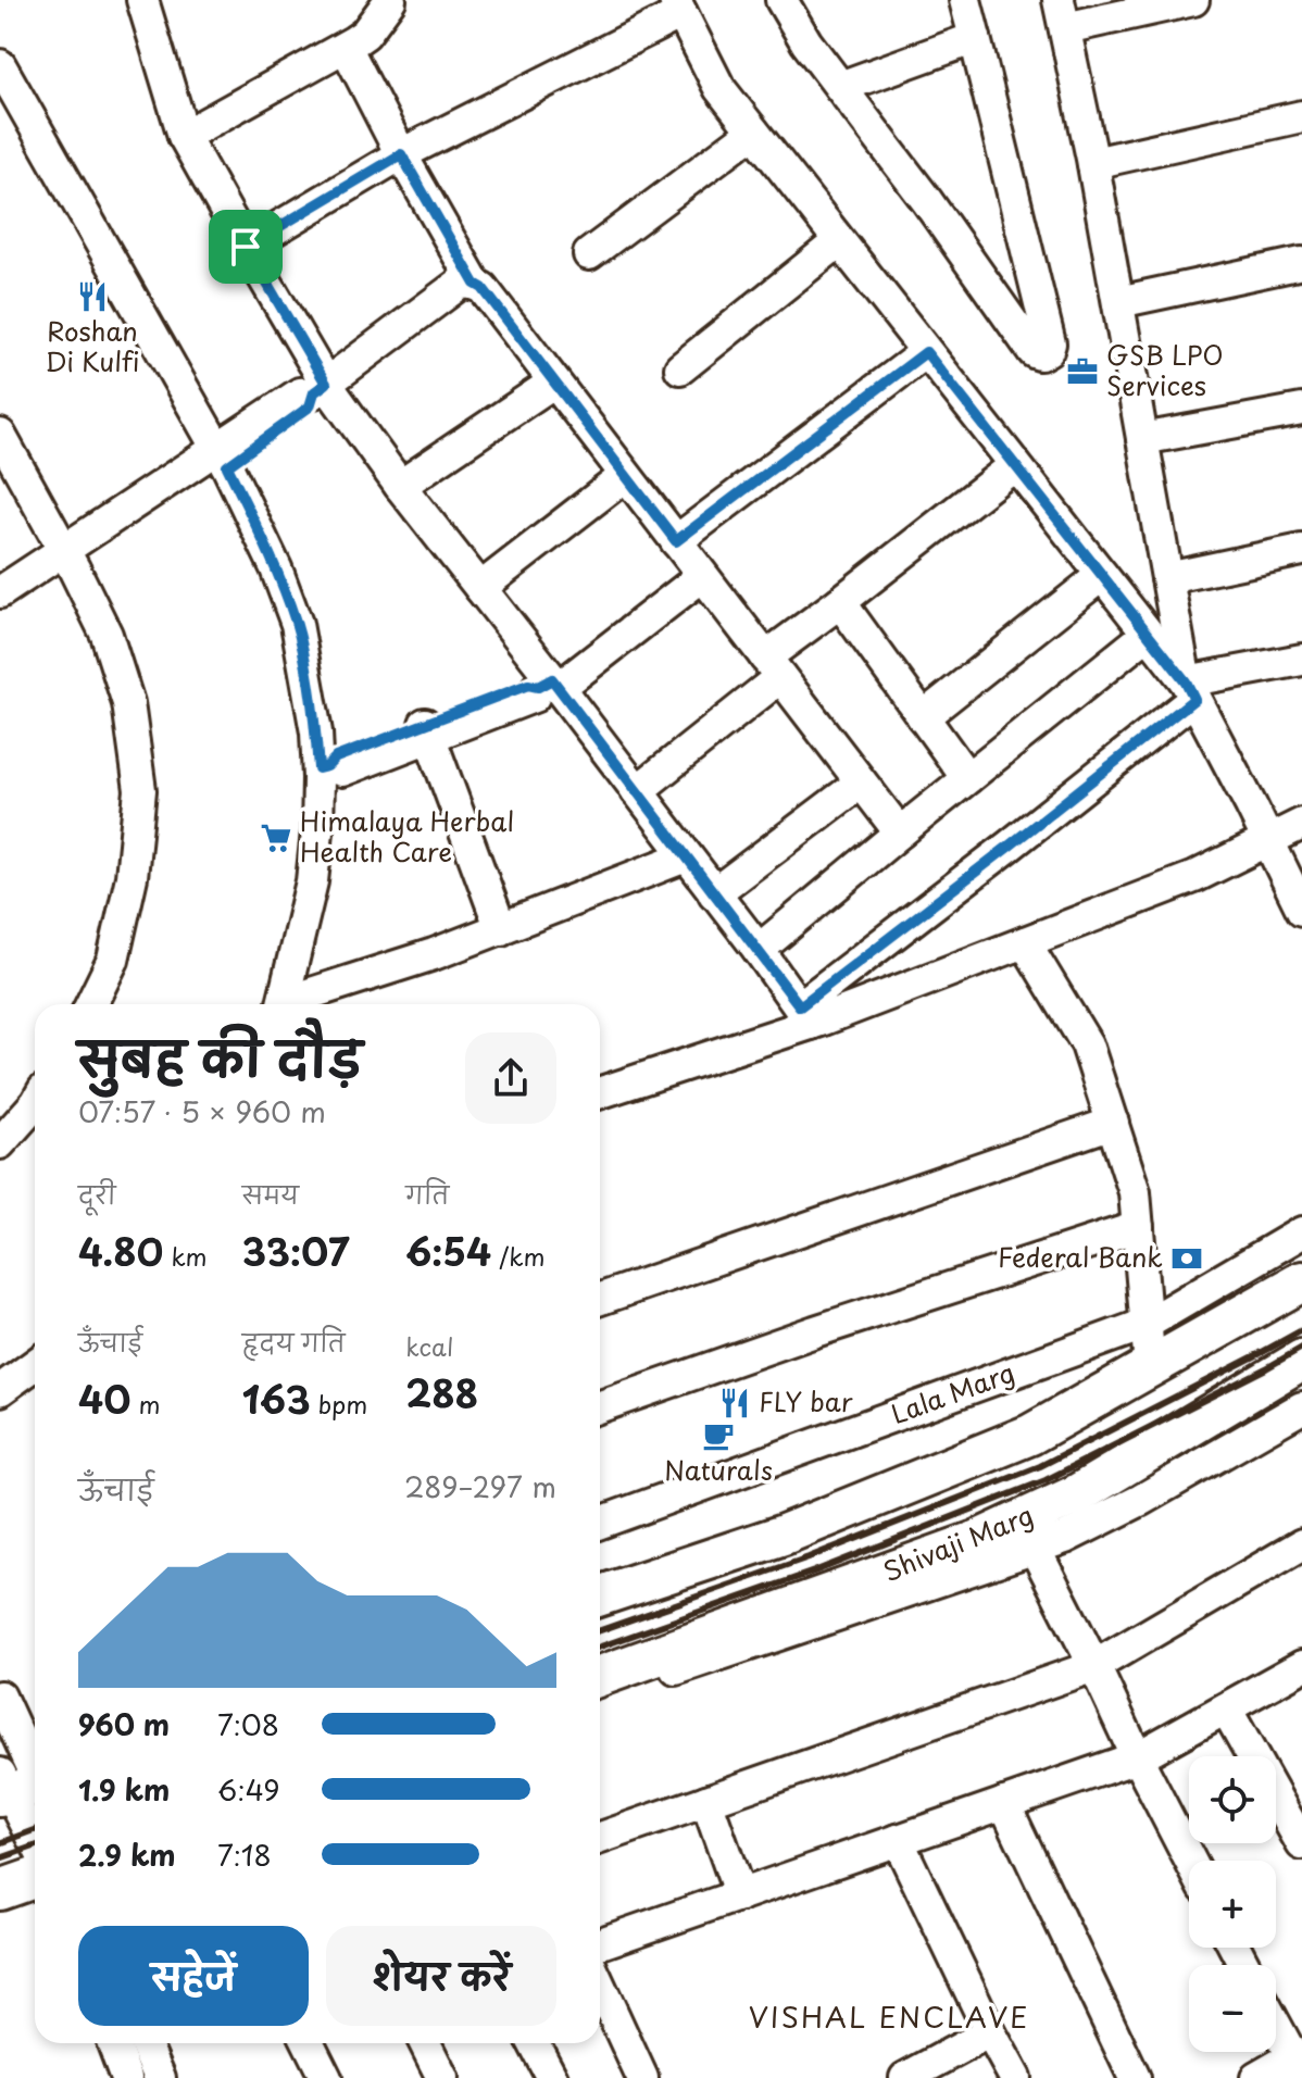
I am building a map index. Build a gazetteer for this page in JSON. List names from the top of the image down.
{
  "streets": {
    "main road": ["Shivaji Marg"],
    "street": ["Lala Marg"]
  },
  "districts": ["VISHAL ENCLAVE"],
  "places": {
    "restaurant": ["Roshan Di Kulfi", "FLY bar"],
    "office": ["GSB LPO Services"],
    "supermarket": ["Himalaya Herbal Health Care"],
    "bank": ["Federal Bank"],
    "cafe": ["Naturals"]
  },
  "page": {
    "heading": ["सुबह की दौड़", "07:57 · 5 × 960 m"],
    "stats": [
      ["दूरी", "4.80 km"],
      ["समय", "33:07"],
      ["गति", "6:54 /km"],
      ["ऊँचाई", "40 m"],
      ["हृदय गति", "163 bpm"],
      ["kcal", "288"]
    ],
    "chart": ["ऊँचाई", "289–297 m"],
    "list": [
      {
        "name": "960 m",
        "note": "7:08"
      },
      {
        "name": "1.9 km",
        "note": "6:49"
      },
      {
        "name": "2.9 km",
        "note": "7:18"
      }
    ],
    "map_buttons": ["+", "−"],
    "buttons": ["सहेजें", "शेयर करें"]
  }
}
